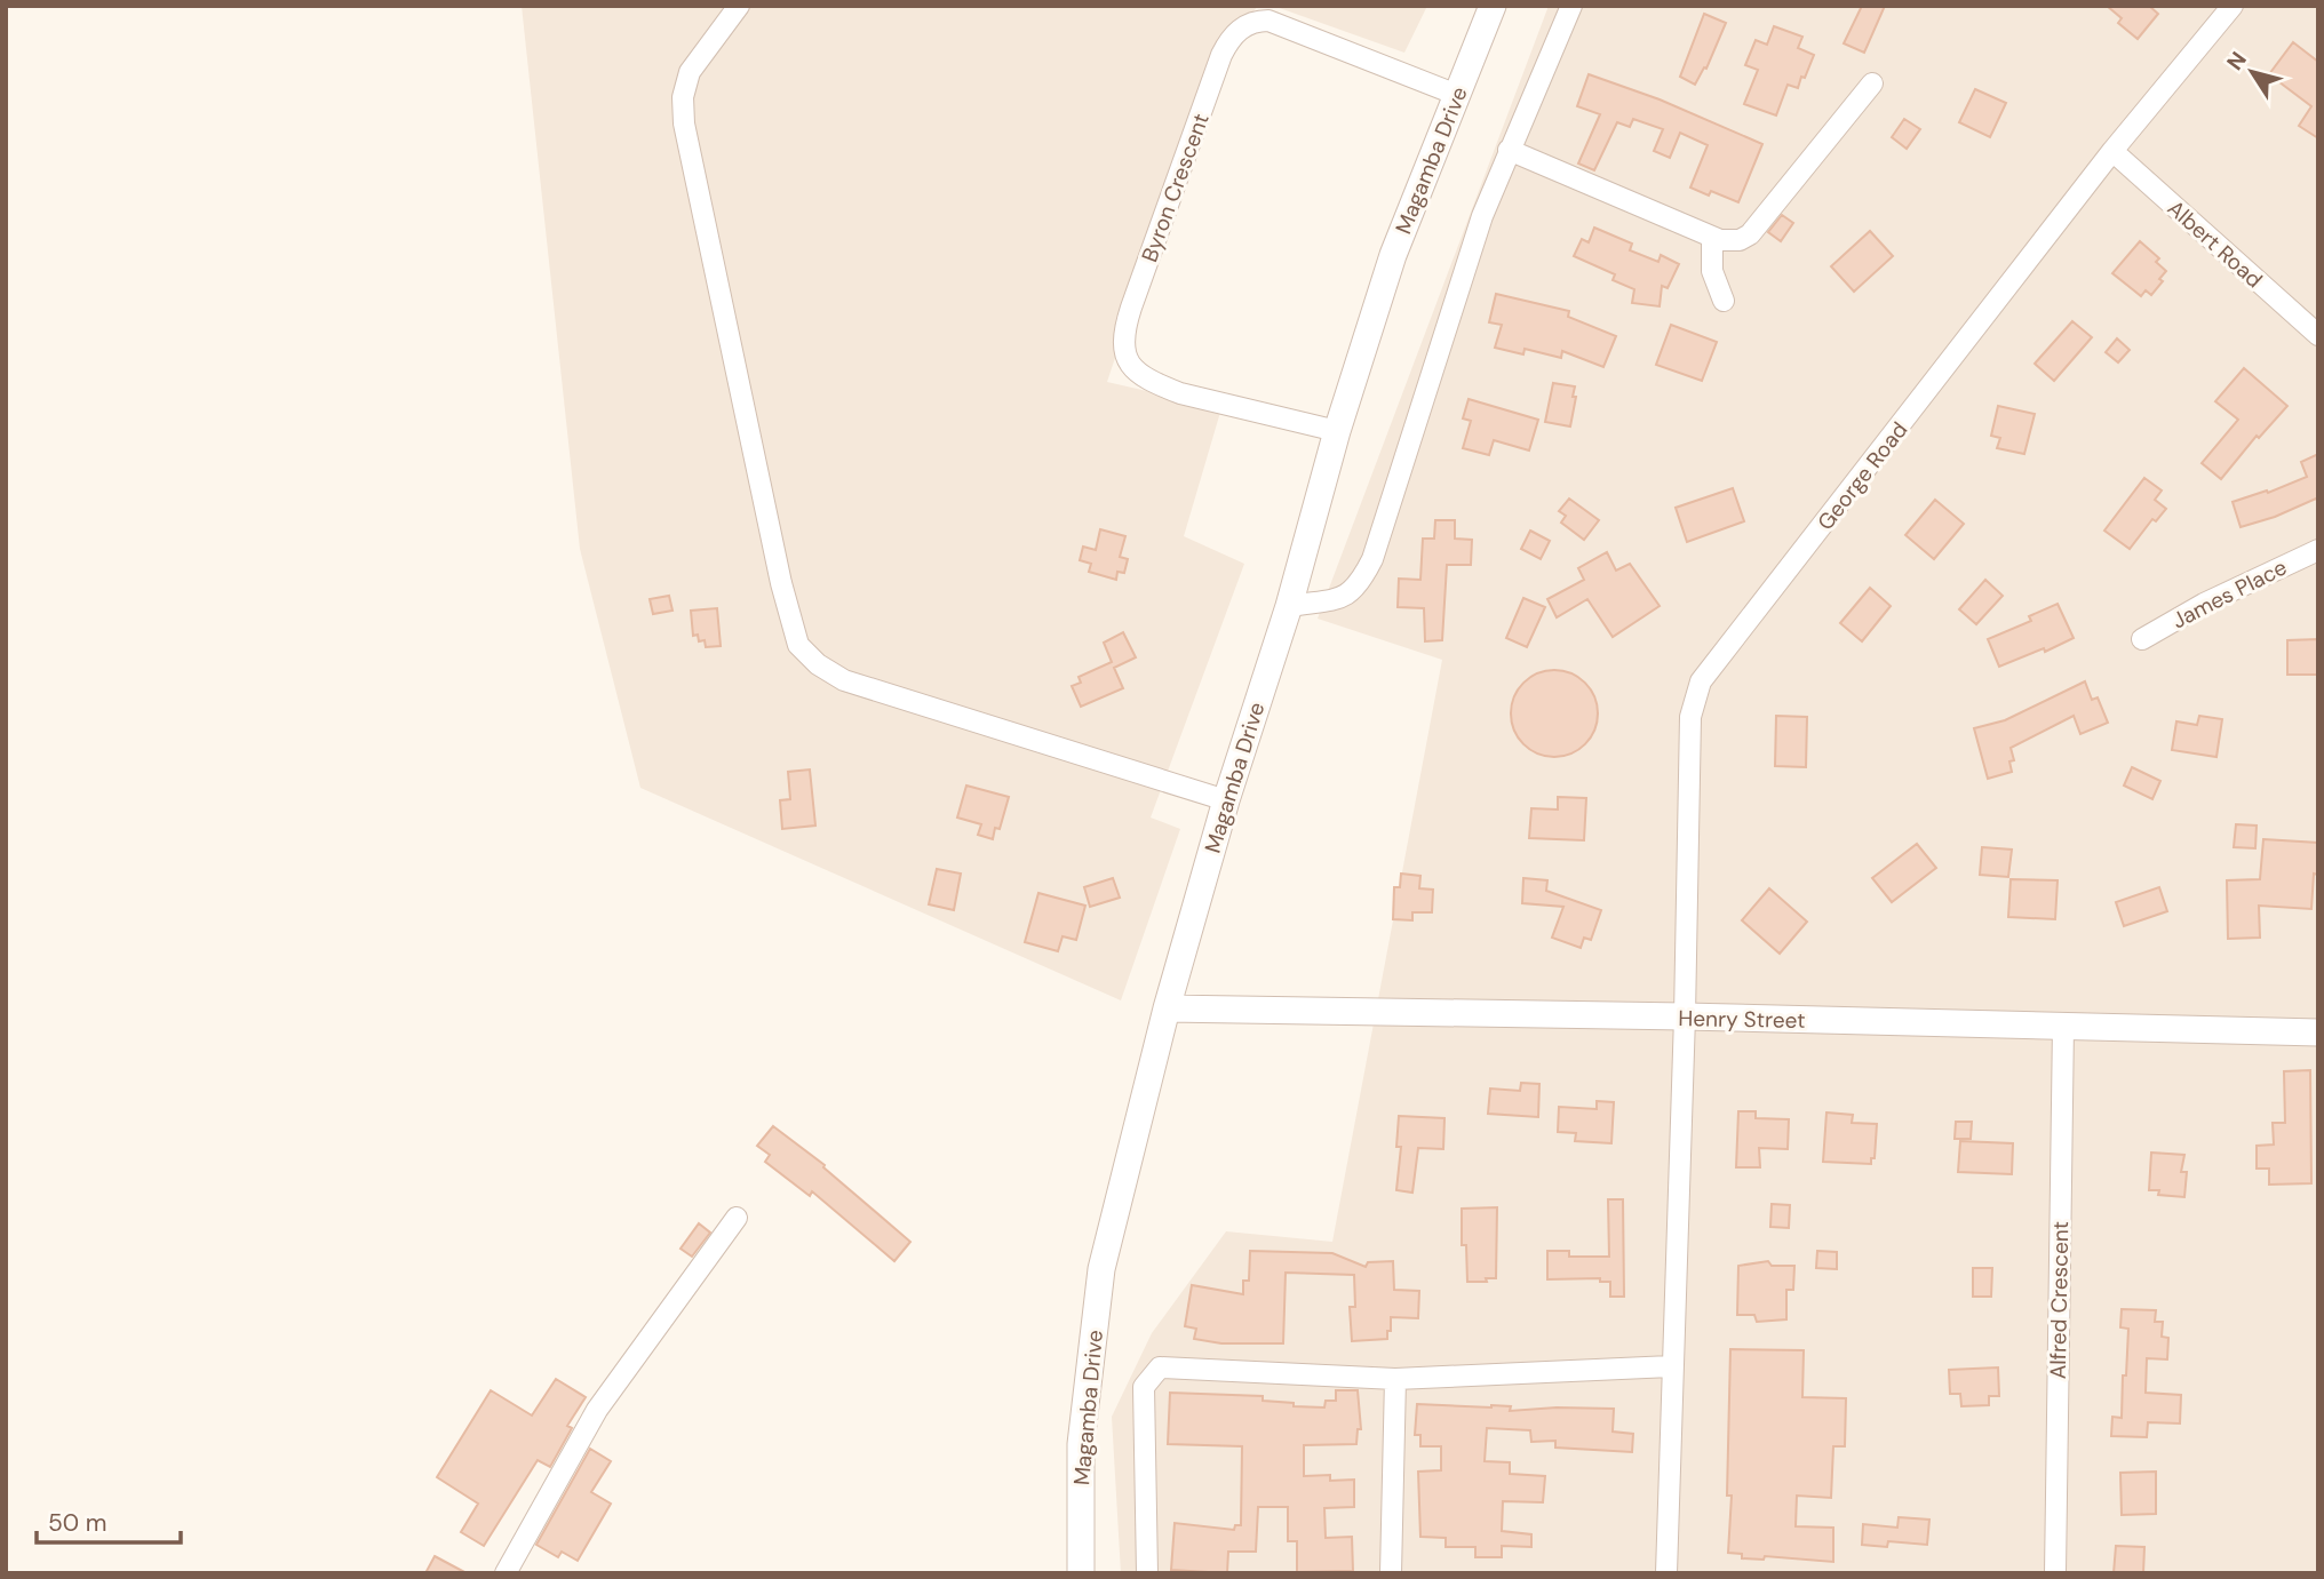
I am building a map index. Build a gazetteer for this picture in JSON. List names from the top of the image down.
{
  "streets": {
    "street": [
      "Magamba Drive",
      "Byron Crescent",
      "Albert Road",
      "George Road",
      "James Place",
      "Henry Street",
      "Alfred Crescent"
    ]
  },
  "crossings": [
    ["Magamba Drive", "Byron Crescent"],
    ["Magamba Drive", "Henry Street"],
    ["Albert Road", "George Road"],
    ["George Road", "Henry Street"],
    ["Henry Street", "Alfred Crescent"]
  ],
  "scale_bar": "50 m",
  "north": "top left"
}
